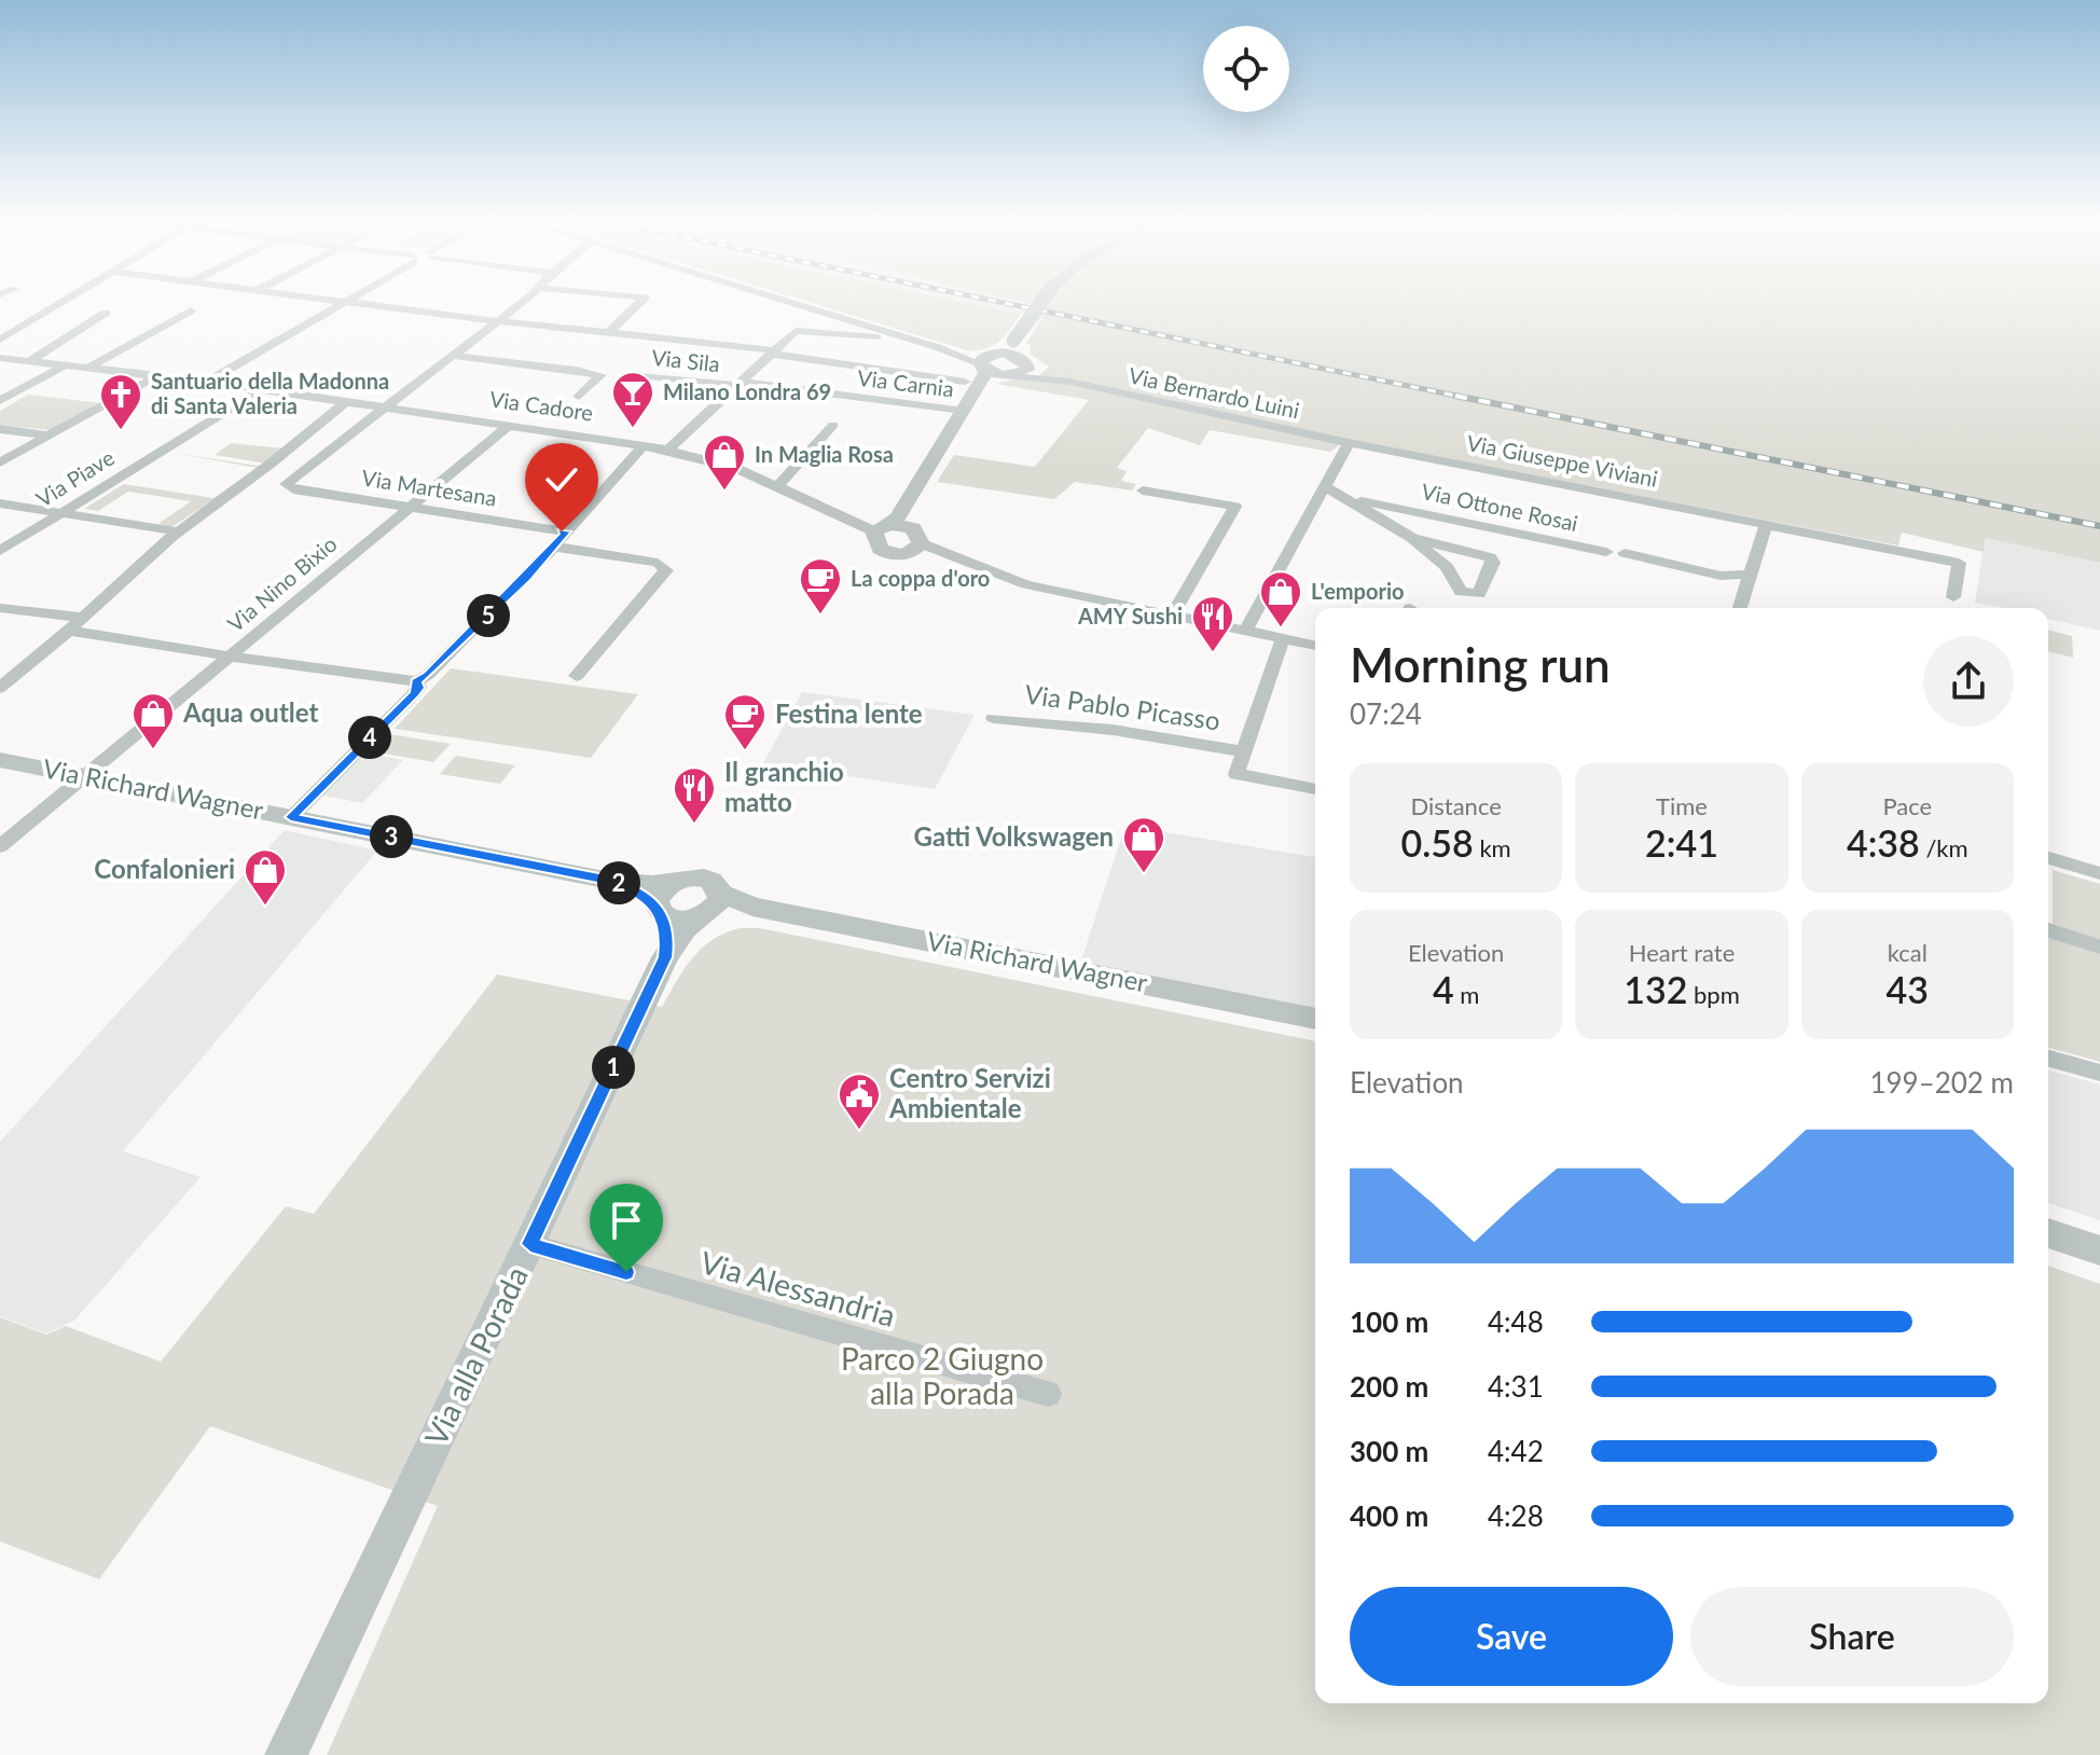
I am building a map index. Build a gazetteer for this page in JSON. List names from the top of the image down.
{
  "streets": {
    "street": [
      "Via Sila",
      "Via Carnia",
      "Via Bernardo Luini",
      "Via Cadore",
      "Via Giuseppe Viviani",
      "Via Piave",
      "Via Martesana",
      "Via Ottone Rosai",
      "Via Nino Bixio",
      "Via Pablo Picasso",
      "Via Richard Wagner",
      "Via Alessandria",
      "Via alla Porada"
    ]
  },
  "crossings": [
    ["Via Sila", "Via Carnia"],
    ["Via Bernardo Luini", "Via Giuseppe Viviani"],
    ["Via Cadore", "Via Piave"],
    ["Via Cadore", "Via Martesana"],
    ["Via Cadore", "Via Nino Bixio"],
    ["Via Martesana", "Via Nino Bixio"],
    ["Via Nino Bixio", "Via Richard Wagner"],
    ["Via Richard Wagner", "Via alla Porada"],
    ["Via Alessandria", "Via alla Porada"]
  ],
  "parks": ["Parco 2 Giugno alla Porada"],
  "places": {
    "bar": ["Milano Londra 69"],
    "church": ["Santuario della Madonna di Santa Valeria"],
    "shop": [
      "In Maglia Rosa",
      "L'emporio",
      "Aqua outlet",
      "Gatti Volkswagen",
      "Confalonieri"
    ],
    "cafe": ["La coppa d'oro", "Festina lente"],
    "restaurant": ["AMY Sushi", "Il granchio matto"],
    "public building": ["Centro Servizi Ambientale"]
  },
  "page": {
    "pins": [
      "5",
      "4",
      "3",
      "2",
      "1"
    ],
    "heading": ["Morning run", "07:24"],
    "stats": [
      ["Distance", "0.58 km"],
      ["Time", "2:41"],
      ["Pace", "4:38 /km"],
      ["Elevation", "4 m"],
      ["Heart rate", "132 bpm"],
      ["kcal", "43"]
    ],
    "chart": ["Elevation", "199–202 m"],
    "list": [
      {
        "name": "100 m",
        "note": "4:48"
      },
      {
        "name": "200 m",
        "note": "4:31"
      },
      {
        "name": "300 m",
        "note": "4:42"
      },
      {
        "name": "400 m",
        "note": "4:28"
      }
    ],
    "buttons": ["Save", "Share"]
  }
}
